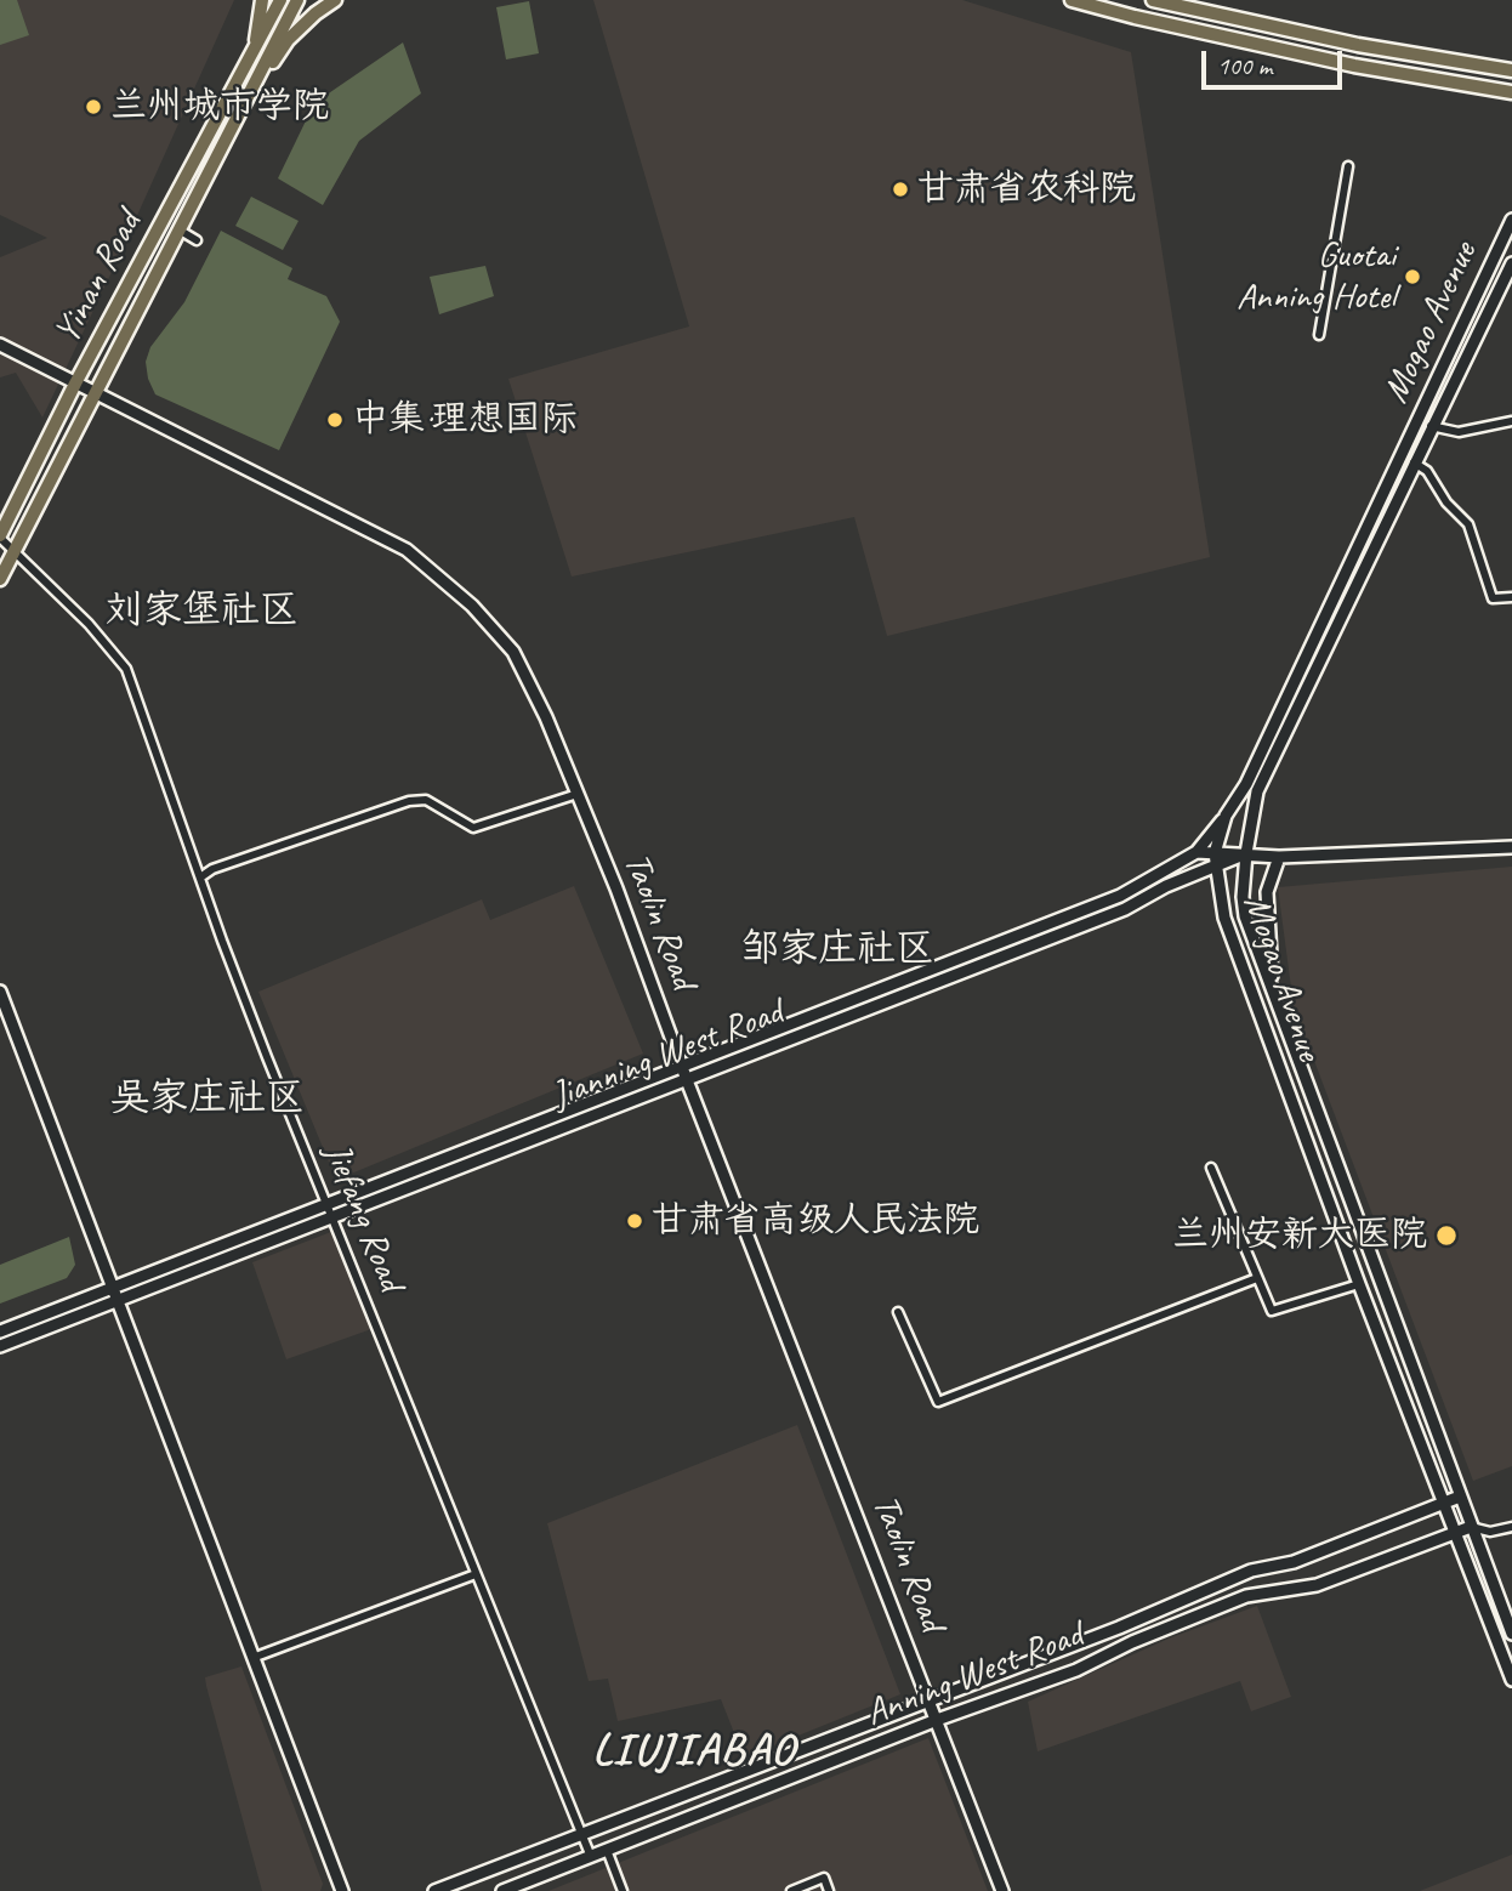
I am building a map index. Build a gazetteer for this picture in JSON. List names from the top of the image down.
{
  "streets": {
    "main road": [
      "Yinan Road",
      "Mogao Avenue",
      "Taolin Road",
      "Jianning West Road",
      "Anning West Road"
    ],
    "street": ["Jiefang Road"]
  },
  "crossings": [
    ["Yinan Road", "Taolin Road"],
    ["Yinan Road", "Jiefang Road"],
    ["Mogao Avenue", "Jianning West Road"],
    ["Mogao Avenue", "Anning West Road"],
    ["Taolin Road", "Jianning West Road"],
    ["Taolin Road", "Anning West Road"],
    ["Jianning West Road", "Jiefang Road"],
    ["Jiefang Road", "Anning West Road"]
  ],
  "districts": [
    "刘家堡社区",
    "邹家庄社区",
    "吴家庄社区",
    "LIUJIABAO"
  ],
  "places": [
    "兰州城市学院",
    "甘肃省农科院",
    "Guotai Anning Hotel",
    "中集·理想国际",
    "甘肃省高级人民法院",
    "兰州安新大医院"
  ],
  "scale_bar": "100 m"
}
